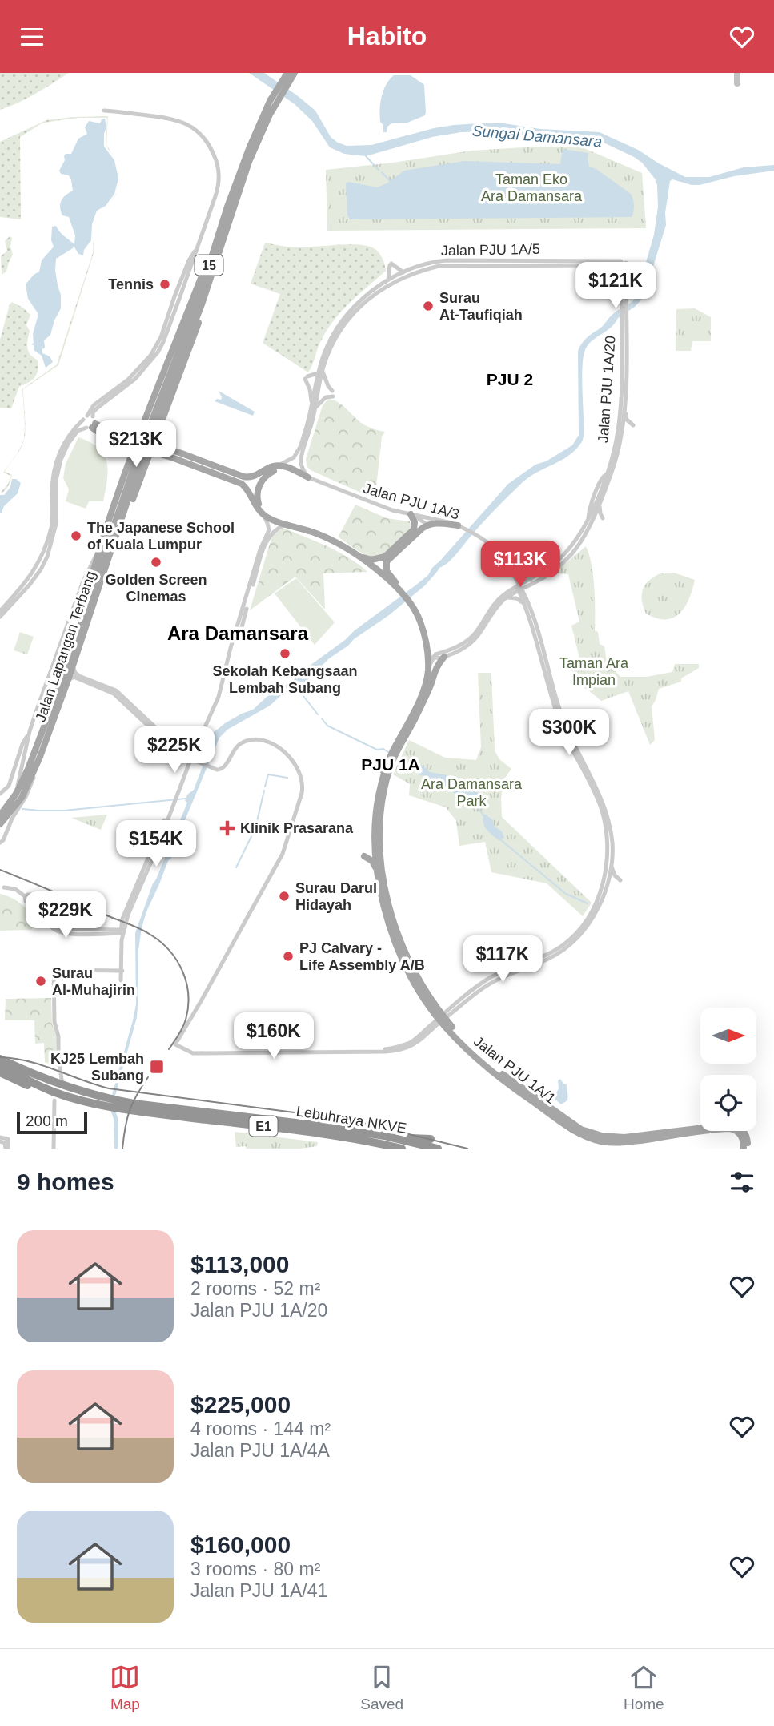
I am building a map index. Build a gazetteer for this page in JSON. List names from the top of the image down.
{
  "streets": {
    "highway": ["Lebuhraya NKVE", "E1"],
    "main road": ["15", "Jalan Lapangan Terbang", "Jalan PJU 1A/1"],
    "street": ["Jalan PJU 1A/5", "Jalan PJU 1A/20", "Jalan PJU 1A/3"]
  },
  "crossings": [
    ["Jalan PJU 1A/5", "Jalan PJU 1A/20"],
    ["Jalan PJU 1A/5", "Jalan PJU 1A/3"],
    ["15", "Jalan Lapangan Terbang"],
    ["Jalan PJU 1A/20", "Jalan PJU 1A/3"],
    ["Jalan PJU 1A/20", "Jalan PJU 1A/1"],
    ["Jalan PJU 1A/3", "Jalan PJU 1A/1"]
  ],
  "districts": ["PJU 2", "Ara Damansara", "PJU 1A"],
  "water": ["Sungai Damansara"],
  "parks": ["Taman Eko Ara Damansara", "Taman Ara Impian", "Ara Damansara Park"],
  "places": {
    "other": [
      "Tennis",
      "Surau At-Taufiqiah",
      "The Japanese School of Kuala Lumpur",
      "Golden Screen Cinemas",
      "Sekolah Kebangsaan Lembah Subang",
      "Surau Darul Hidayah",
      "PJ Calvary - Life Assembly A/B",
      "Surau Al-Muhajirin"
    ],
    "health": ["Klinik Prasarana"],
    "transit": ["KJ25 Lembah Subang"]
  },
  "scale_bar": "200 m",
  "north": "right",
  "page": {
    "header": "Habito",
    "price": [
      "$121K",
      "$213K",
      "$113K",
      "$300K",
      "$225K",
      "$154K",
      "$229K",
      "$117K",
      "$160K"
    ],
    "scale": "200 m",
    "heading": "9 homes",
    "list": [
      {
        "name": "$113,000",
        "note": "2 rooms · 52 m² · Jalan PJU 1A/20"
      },
      {
        "name": "$225,000",
        "note": "4 rooms · 144 m² · Jalan PJU 1A/4A"
      },
      {
        "name": "$160,000",
        "note": "3 rooms · 80 m² · Jalan PJU 1A/41"
      }
    ],
    "tabs": ["Map", "Saved", "Home"]
  }
}
